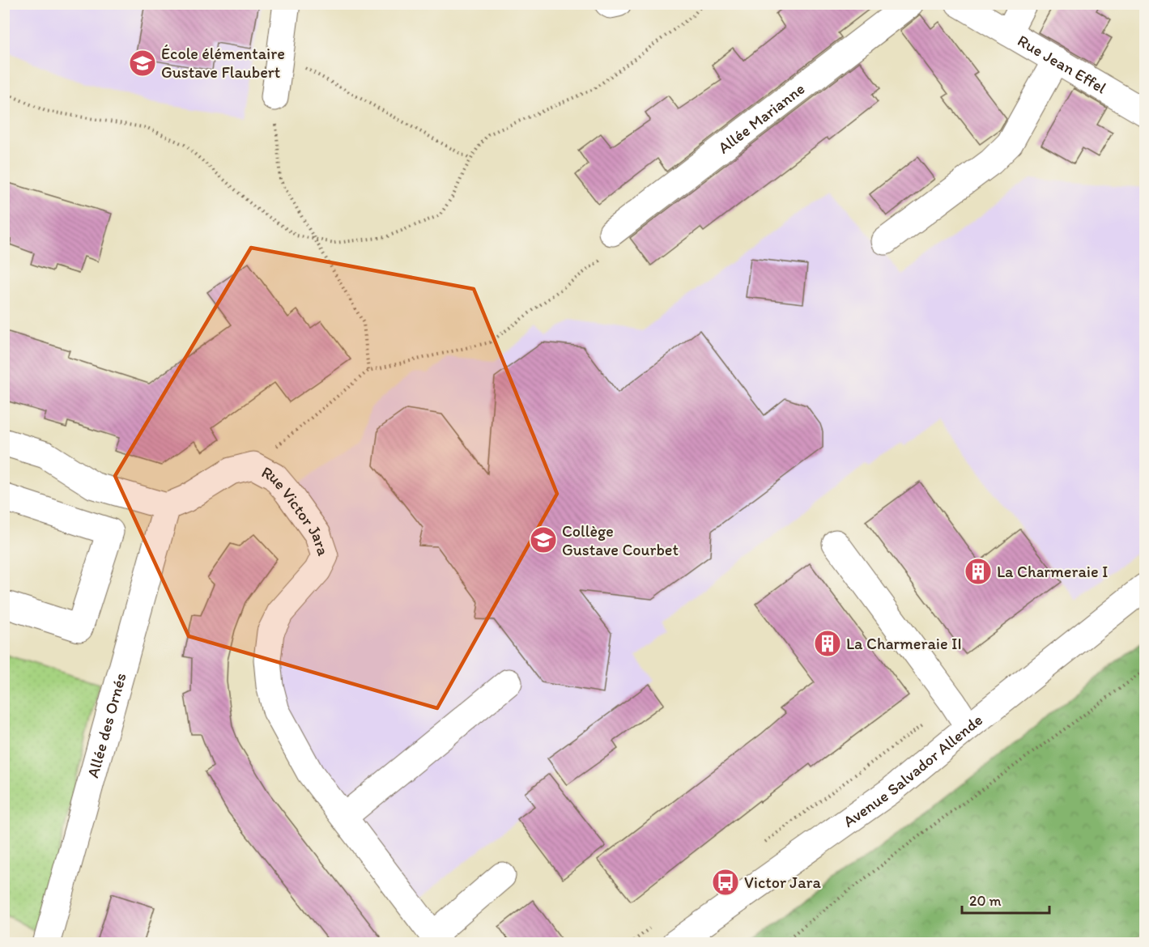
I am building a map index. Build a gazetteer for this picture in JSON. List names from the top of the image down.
{
  "streets": {
    "street": [
      "Rue Jean Effel",
      "Allée Marianne",
      "Rue Victor Jara",
      "Allée des Ornés",
      "Avenue Salvador Allende"
    ]
  },
  "crossings": [
    ["Rue Victor Jara", "Allée des Ornés"]
  ],
  "places": {
    "school or university": ["École élémentaire Gustave Flaubert", "Collège Gustave Courbet"],
    "building": ["La Charmeraie I", "La Charmeraie II"],
    "bus stop": ["Victor Jara"]
  },
  "scale_bar": "20 m"
}
